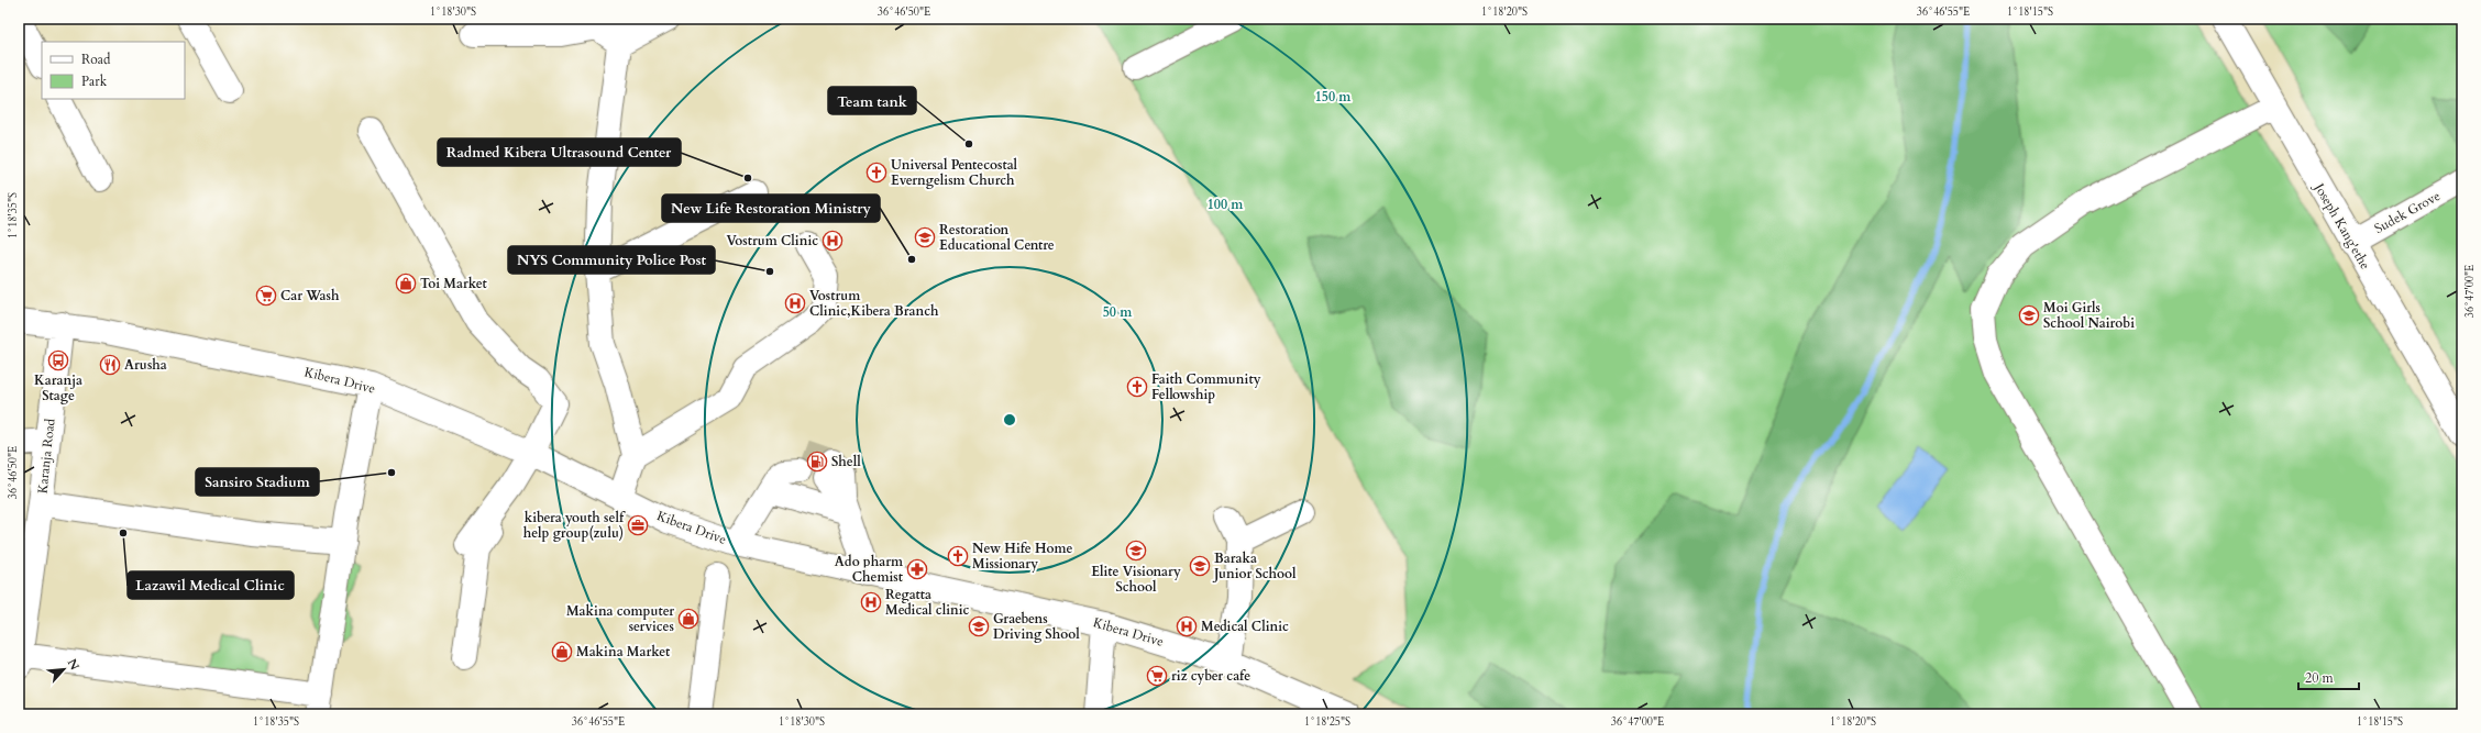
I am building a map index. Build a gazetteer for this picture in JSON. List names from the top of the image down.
{
  "streets": {
    "street": [
      "Sudek Grove",
      "Joseph Kang'ethe",
      "Kibera Drive",
      "Karanja Road"
    ]
  },
  "crossings": [
    ["Sudek Grove", "Joseph Kang'ethe"],
    ["Kibera Drive", "Karanja Road"]
  ],
  "places": {
    "other": [
      "Team tank",
      "Radmed Kibera Ultrasound Center",
      "New Life Restoration Ministry",
      "NYS Community Police Post",
      "Sansiro Stadium",
      "Lazawil Medical Clinic"
    ],
    "church": ["Universal Pentecostal Everngelism Church", "Faith Community Fellowship", "New Hife Home Missionary"],
    "school or university": [
      "Restoration Educational Centre",
      "Moi Girls School Nairobi",
      "Elite Visionary School",
      "Baraka Junior School",
      "Graebens Driving Shool"
    ],
    "hospital": [
      "Vostrum Clinic",
      "Vostrum Clinic,Kibera Branch",
      "Regatta Medical clinic",
      "Medical Clinic"
    ],
    "shop": ["Toi Market", "Makina computer services", "Makina Market"],
    "supermarket": ["Car Wash", "riz cyber cafe"],
    "bus stop": ["Karanja Stage"],
    "restaurant": ["Arusha"],
    "fuel station": ["Shell"],
    "office": ["kibera youth self help group(zulu)"],
    "pharmacy": ["Ado pharm Chemist"]
  },
  "legend": ["Road", "Park"],
  "scale_bar": "20 m",
  "north": "top right",
  "coordinates": [
    "1°18'30\"S",
    "36°46'50\"E",
    "1°18'20\"S",
    "36°46'55\"E",
    "1°18'15\"S",
    "1°18'35\"S",
    "36°47'00\"E",
    "1°18'25\"S"
  ],
  "rings": ["150 m", "100 m", "50 m"]
}
